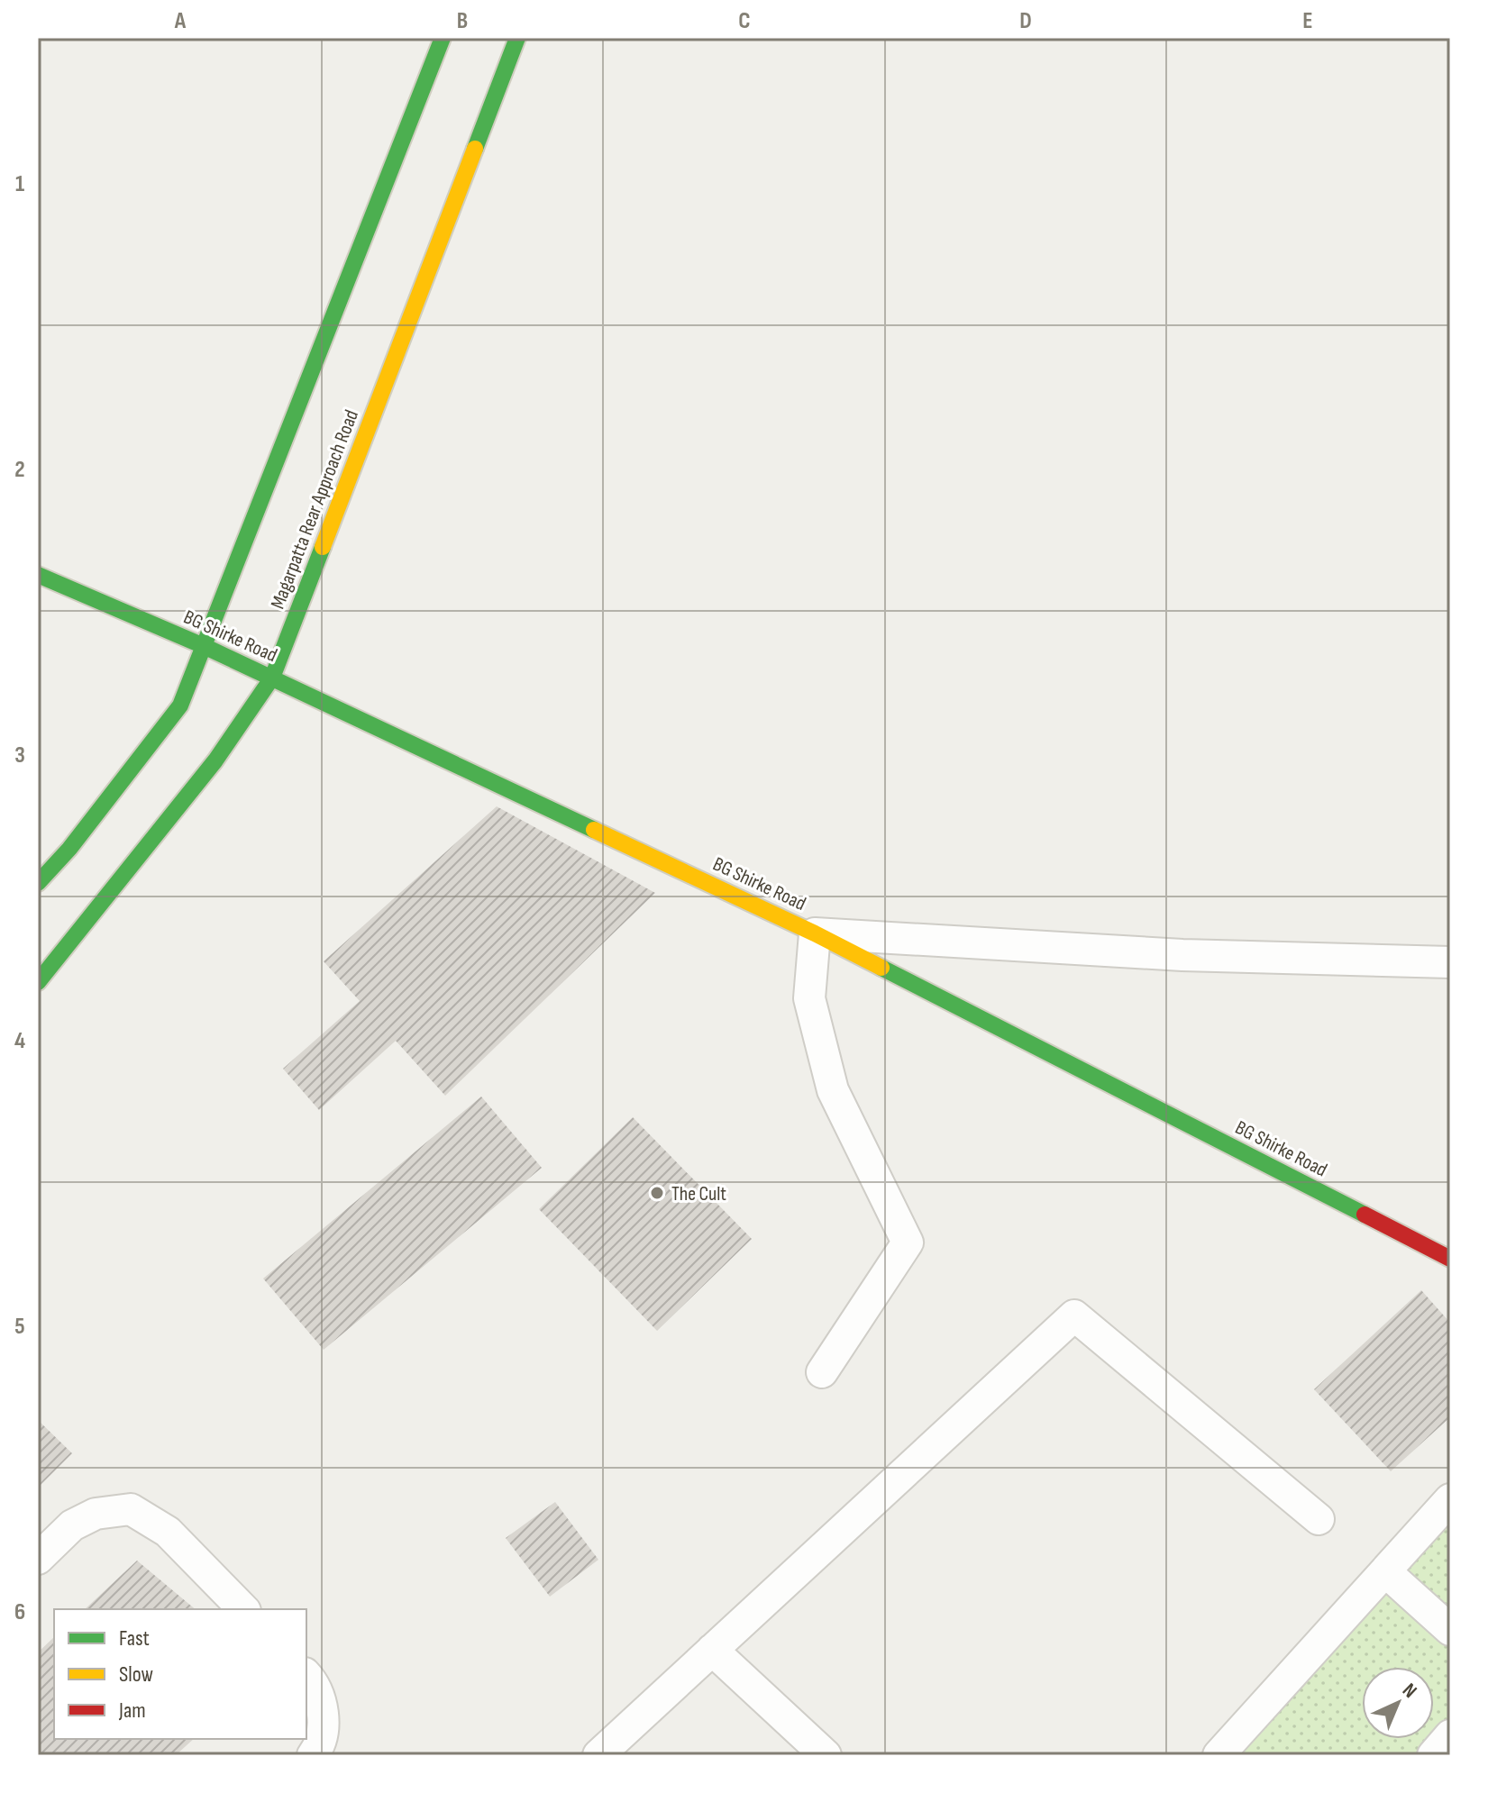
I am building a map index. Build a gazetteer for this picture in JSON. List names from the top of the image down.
{
  "streets": {
    "street": ["Magarpatta Rear Approach Road", "BG Shirke Road"]
  },
  "crossings": [
    ["Magarpatta Rear Approach Road", "BG Shirke Road"]
  ],
  "places": ["The Cult"],
  "legend": ["Fast", "Slow", "Jam"],
  "north": "top right",
  "grid": {
    "columns": [
      "A",
      "B",
      "C",
      "D",
      "E"
    ],
    "rows": [
      "1",
      "2",
      "3",
      "4",
      "5",
      "6"
    ]
  }
}
